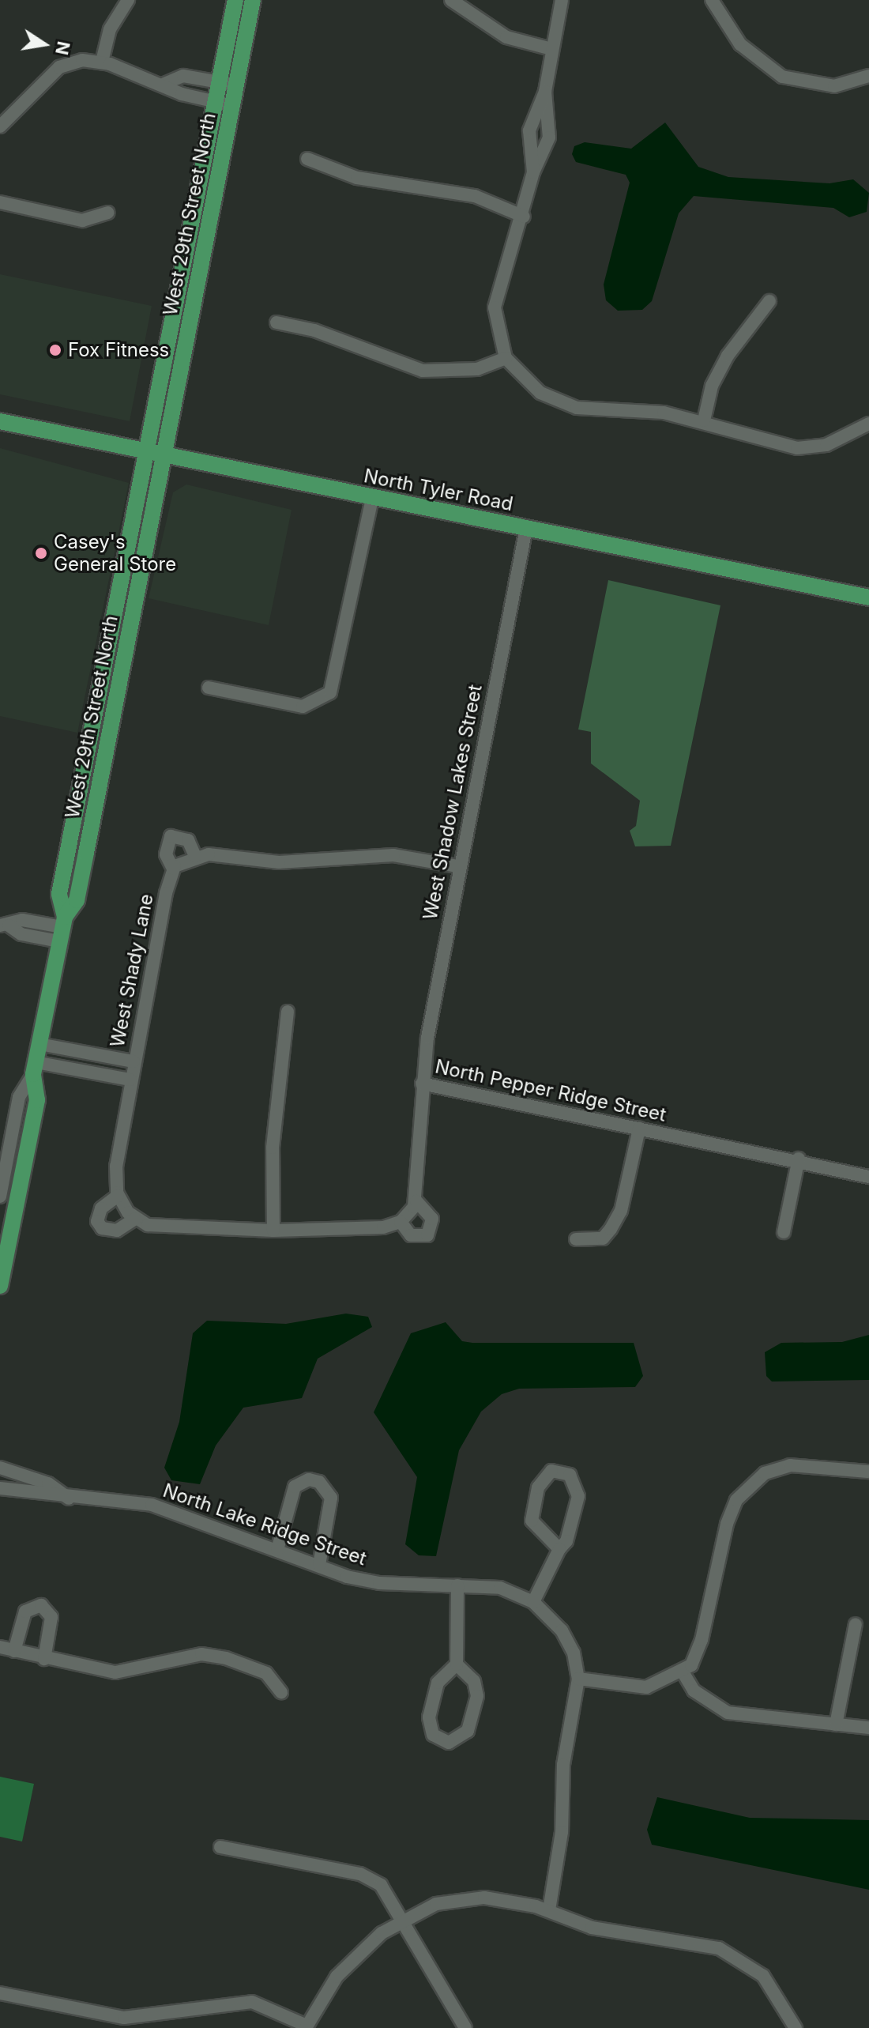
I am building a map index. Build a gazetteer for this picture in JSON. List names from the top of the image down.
{
  "streets": {
    "main road": ["West 29th Street North", "North Tyler Road"],
    "street": [
      "West Shadow Lakes Street",
      "West Shady Lane",
      "North Pepper Ridge Street",
      "North Lake Ridge Street"
    ]
  },
  "crossings": [
    ["West 29th Street North", "North Tyler Road"],
    ["North Tyler Road", "West Shadow Lakes Street"],
    ["West Shadow Lakes Street", "North Pepper Ridge Street"]
  ],
  "places": ["Fox Fitness", "Casey's General Store"],
  "north": "right"
}
